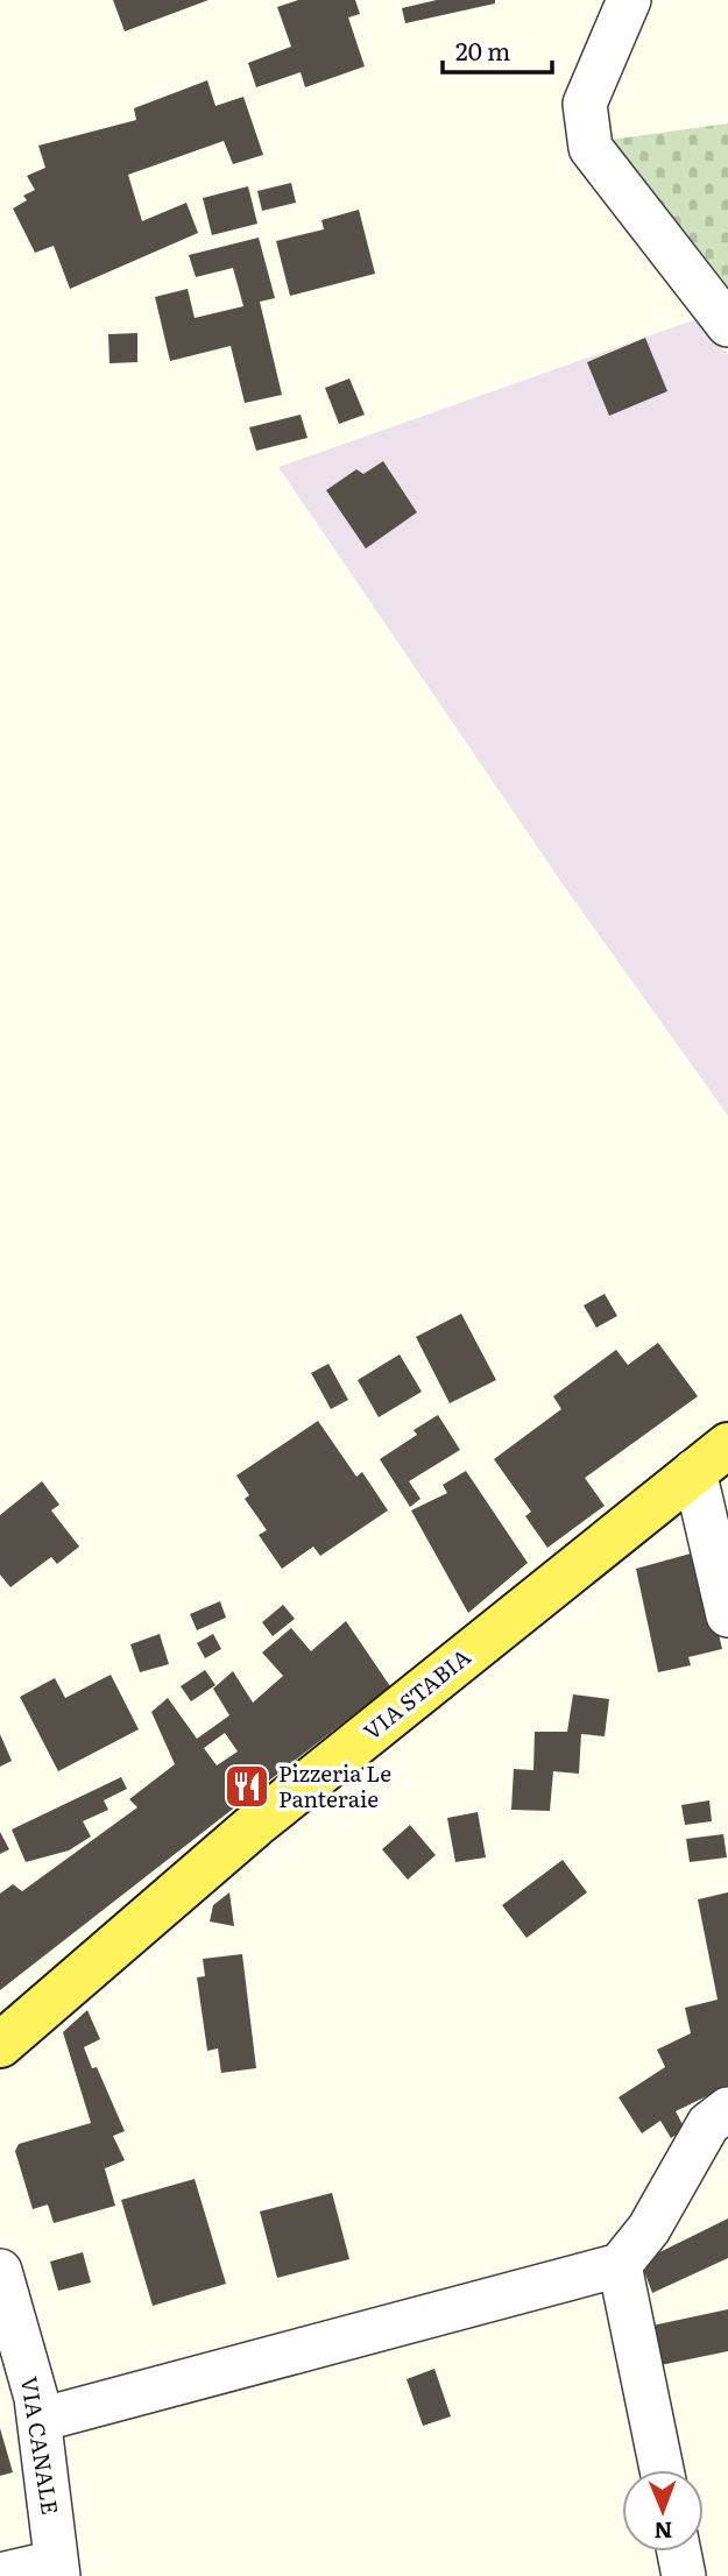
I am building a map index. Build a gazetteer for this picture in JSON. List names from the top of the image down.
{
  "streets": {
    "main road": ["VIA STABIA"],
    "street": ["VIA CANALE"]
  },
  "places": {
    "restaurant": ["Pizzeria Le Panteraie"]
  },
  "scale_bar": "20 m",
  "north": "bottom"
}
